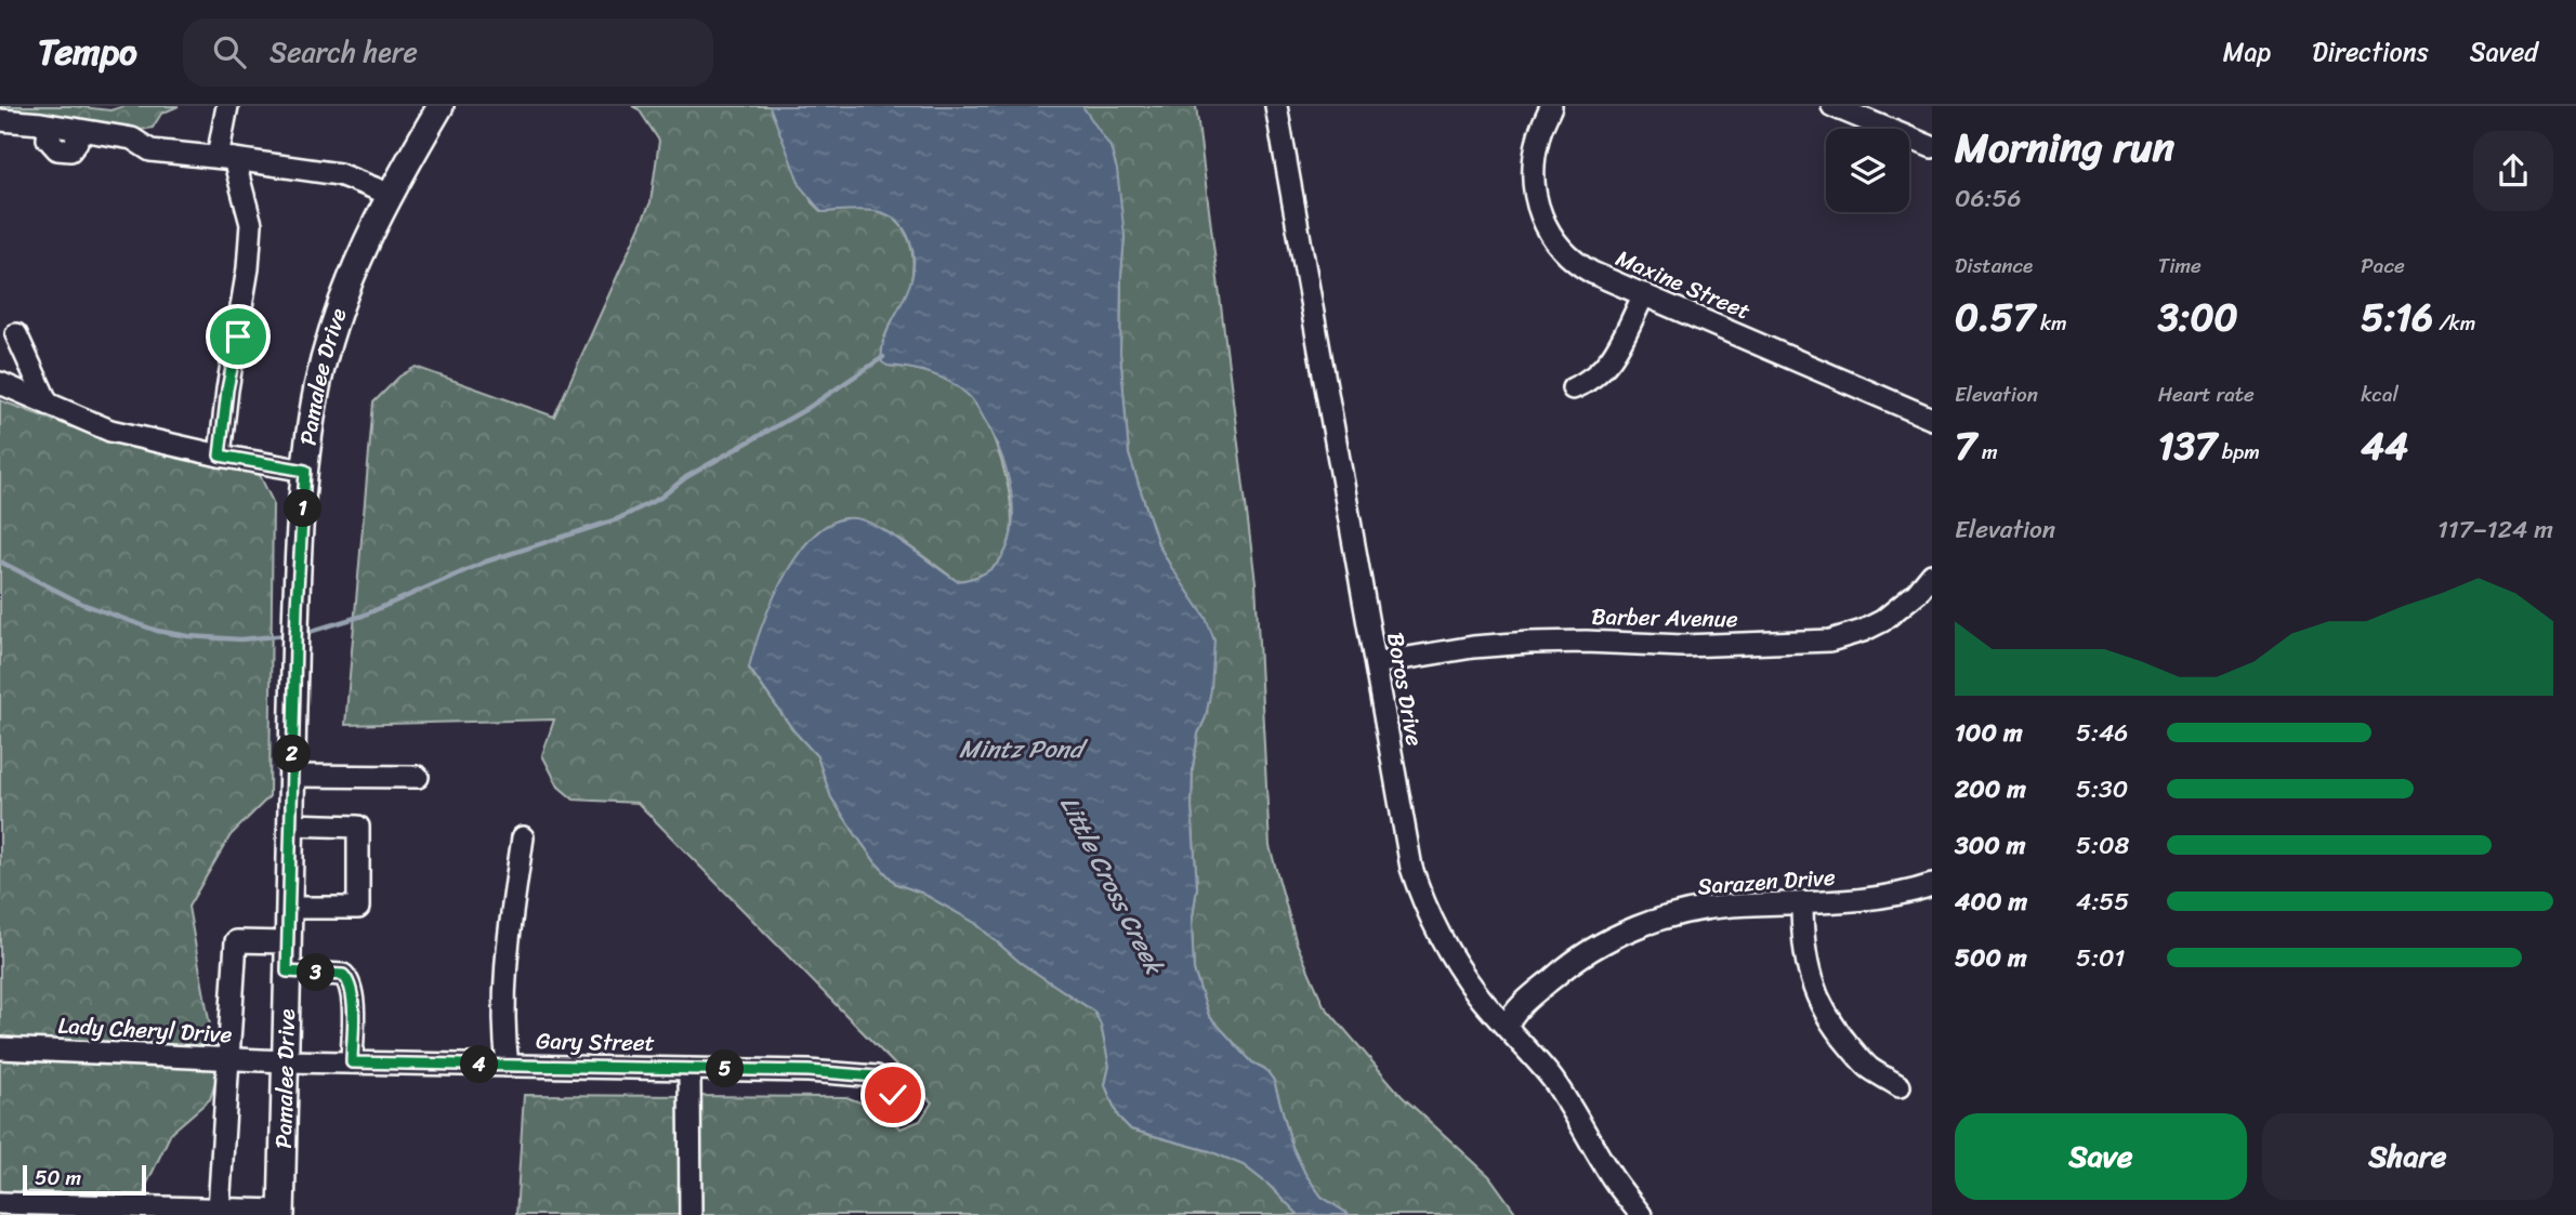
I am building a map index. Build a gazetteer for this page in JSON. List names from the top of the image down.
{
  "streets": {
    "main road": ["Pamalee Drive"],
    "street": [
      "Maxine Street",
      "Barber Avenue",
      "Boros Drive",
      "Sarazen Drive",
      "Lady Cheryl Drive",
      "Gary Street"
    ]
  },
  "crossings": [
    ["Pamalee Drive", "Lady Cheryl Drive"],
    ["Pamalee Drive", "Gary Street"],
    ["Barber Avenue", "Boros Drive"],
    ["Boros Drive", "Sarazen Drive"],
    ["Lady Cheryl Drive", "Gary Street"]
  ],
  "water": ["Mintz Pond", "Little Cross Creek"],
  "scale_bar": "50 m",
  "page": {
    "header": "Tempo",
    "search": "Search here",
    "nav": ["Map", "Directions", "Saved"],
    "heading": ["Morning run", "06:56"],
    "stats": [
      ["Distance", "0.57 km"],
      ["Time", "3:00"],
      ["Pace", "5:16 /km"],
      ["Elevation", "7 m"],
      ["Heart rate", "137 bpm"],
      ["kcal", "44"]
    ],
    "pins": [
      "1",
      "2",
      "3",
      "4",
      "5"
    ],
    "chart": ["Elevation", "117–124 m"],
    "list": [
      {
        "name": "100 m",
        "note": "5:46"
      },
      {
        "name": "200 m",
        "note": "5:30"
      },
      {
        "name": "300 m",
        "note": "5:08"
      },
      {
        "name": "400 m",
        "note": "4:55"
      },
      {
        "name": "500 m",
        "note": "5:01"
      }
    ],
    "buttons": ["Save", "Share"],
    "scale": "50 m"
  }
}
